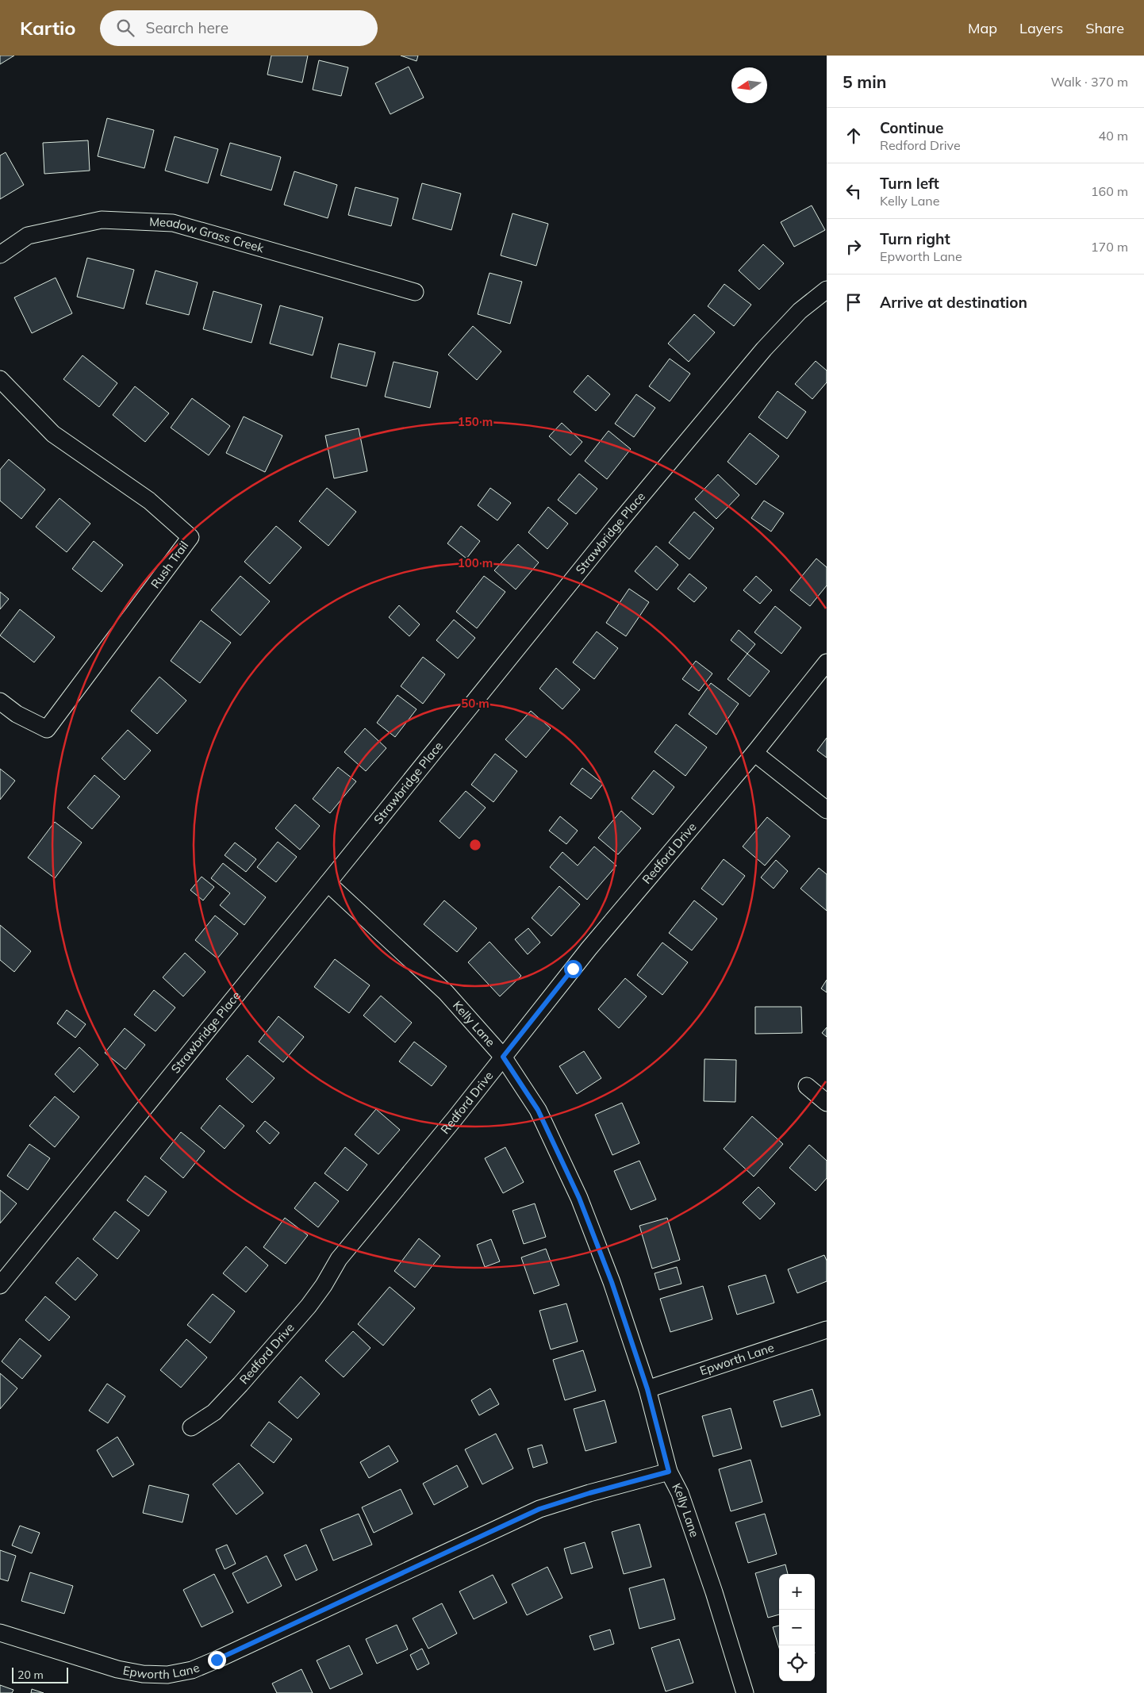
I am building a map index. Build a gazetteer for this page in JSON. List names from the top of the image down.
{
  "streets": {
    "street": [
      "Meadow Grass Creek",
      "Strawbridge Place",
      "Rush Trail",
      "Redford Drive",
      "Kelly Lane",
      "Epworth Lane"
    ]
  },
  "crossings": [
    ["Strawbridge Place", "Kelly Lane"],
    ["Redford Drive", "Kelly Lane"],
    ["Kelly Lane", "Epworth Lane"]
  ],
  "scale_bar": "20 m",
  "north": "left",
  "page": {
    "header": "Kartio",
    "search": "Search here",
    "nav": ["Map", "Layers", "Share"],
    "heading": ["5 min", "Walk · 370 m"],
    "list": [
      ["Continue", "Redford Drive", "40 m"],
      ["Turn left", "Kelly Lane", "160 m"],
      ["Turn right", "Epworth Lane", "170 m"],
      "Arrive at destination"
    ],
    "map_buttons": ["+", "−"],
    "scale": "20 m"
  },
  "rings": ["150 m", "100 m", "50 m"]
}
